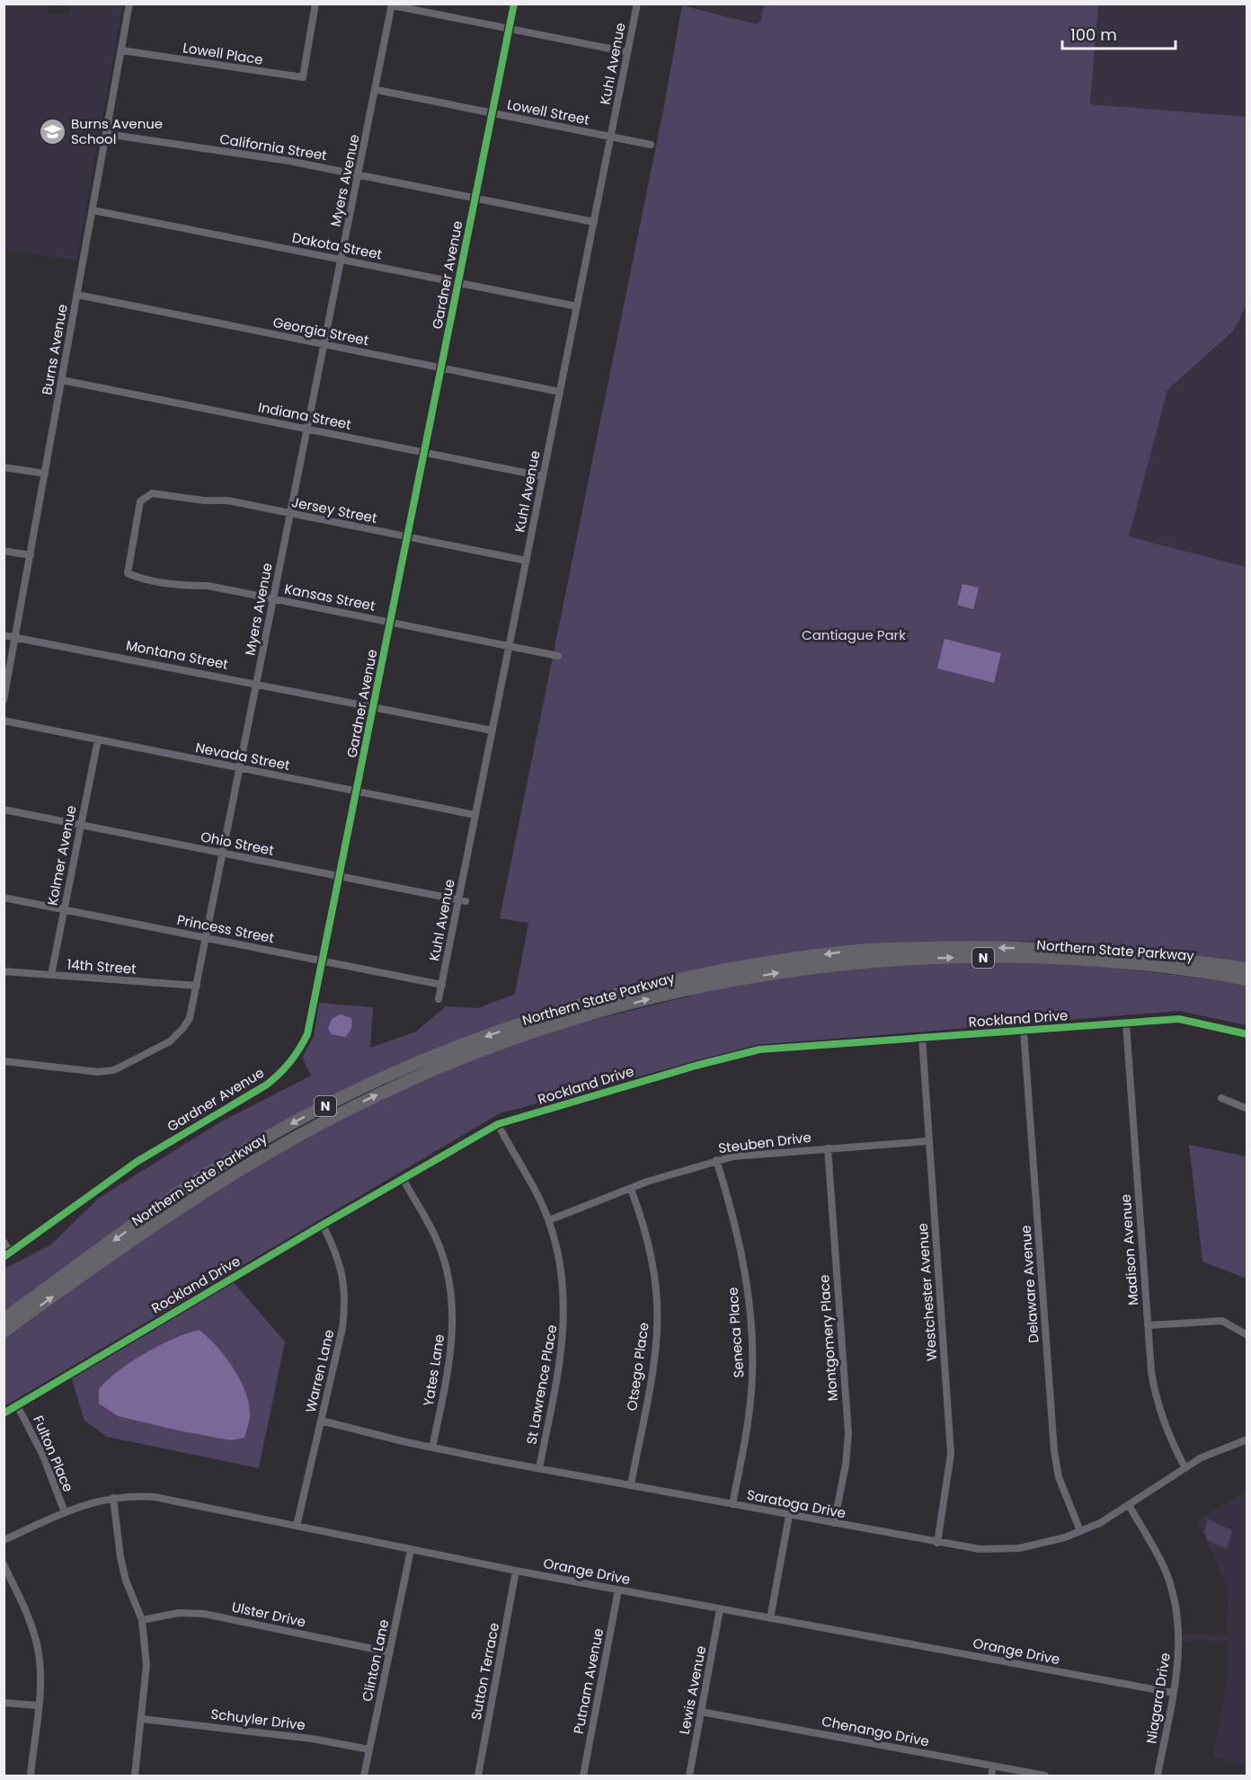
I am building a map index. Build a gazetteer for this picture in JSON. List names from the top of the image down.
{
  "streets": {
    "highway": ["Northern State Parkway", "N"],
    "street": [
      "Lowell Place",
      "Kuhl Avenue",
      "Lowell Street",
      "California Street",
      "Myers Avenue",
      "Dakota Street",
      "Gardner Avenue",
      "Georgia Street",
      "Burns Avenue",
      "Indiana Street",
      "Jersey Street",
      "Kansas Street",
      "Montana Street",
      "Nevada Street",
      "Ohio Street",
      "Kolmer Avenue",
      "Princess Street",
      "14th Street",
      "Rockland Drive",
      "Steuben Drive",
      "Madison Avenue",
      "Delaware Avenue",
      "Westchester Avenue",
      "Seneca Place",
      "Montgomery Place",
      "Otsego Place",
      "Yates Lane",
      "Warren Lane",
      "St Lawrence Place",
      "Fulton Place",
      "Saratoga Drive",
      "Orange Drive",
      "Ulster Drive",
      "Clinton Lane",
      "Sutton Terrace",
      "Putnam Avenue",
      "Lewis Avenue",
      "Niagara Drive",
      "Schuyler Drive",
      "Chenango Drive"
    ]
  },
  "crossings": [
    ["Lowell Place", "Burns Avenue"],
    ["Kuhl Avenue", "Lowell Street"],
    ["Kuhl Avenue", "California Street"],
    ["Kuhl Avenue", "Dakota Street"],
    ["Kuhl Avenue", "Georgia Street"],
    ["Kuhl Avenue", "Indiana Street"],
    ["Kuhl Avenue", "Jersey Street"],
    ["Kuhl Avenue", "Kansas Street"],
    ["Kuhl Avenue", "Montana Street"],
    ["Kuhl Avenue", "Nevada Street"],
    ["Kuhl Avenue", "Ohio Street"],
    ["Kuhl Avenue", "Princess Street"],
    ["Lowell Street", "Myers Avenue"],
    ["Lowell Street", "Gardner Avenue"],
    ["California Street", "Myers Avenue"],
    ["California Street", "Gardner Avenue"],
    ["California Street", "Burns Avenue"],
    ["Myers Avenue", "Dakota Street"],
    ["Myers Avenue", "Georgia Street"],
    ["Myers Avenue", "Indiana Street"],
    ["Myers Avenue", "Jersey Street"],
    ["Myers Avenue", "Kansas Street"],
    ["Myers Avenue", "Montana Street"],
    ["Myers Avenue", "Nevada Street"],
    ["Myers Avenue", "Ohio Street"],
    ["Myers Avenue", "Princess Street"],
    ["Myers Avenue", "14th Street"],
    ["Dakota Street", "Gardner Avenue"],
    ["Dakota Street", "Burns Avenue"],
    ["Gardner Avenue", "Georgia Street"],
    ["Gardner Avenue", "Indiana Street"],
    ["Gardner Avenue", "Jersey Street"],
    ["Gardner Avenue", "Kansas Street"],
    ["Gardner Avenue", "Montana Street"],
    ["Gardner Avenue", "Nevada Street"],
    ["Gardner Avenue", "Ohio Street"],
    ["Gardner Avenue", "Princess Street"],
    ["Georgia Street", "Burns Avenue"],
    ["Burns Avenue", "Indiana Street"],
    ["Burns Avenue", "Montana Street"],
    ["Jersey Street", "Kansas Street"],
    ["Nevada Street", "Kolmer Avenue"],
    ["Ohio Street", "Kolmer Avenue"],
    ["Kolmer Avenue", "Princess Street"],
    ["Kolmer Avenue", "14th Street"],
    ["Rockland Drive", "Madison Avenue"],
    ["Rockland Drive", "Delaware Avenue"],
    ["Rockland Drive", "Westchester Avenue"],
    ["Rockland Drive", "Yates Lane"],
    ["Rockland Drive", "Warren Lane"],
    ["Rockland Drive", "St Lawrence Place"],
    ["Rockland Drive", "Fulton Place"],
    ["Steuben Drive", "Westchester Avenue"],
    ["Steuben Drive", "Seneca Place"],
    ["Steuben Drive", "Montgomery Place"],
    ["Steuben Drive", "Otsego Place"],
    ["Steuben Drive", "St Lawrence Place"],
    ["Madison Avenue", "Saratoga Drive"],
    ["Delaware Avenue", "Saratoga Drive"],
    ["Westchester Avenue", "Saratoga Drive"],
    ["Seneca Place", "Saratoga Drive"],
    ["Montgomery Place", "Saratoga Drive"],
    ["Otsego Place", "Saratoga Drive"],
    ["Yates Lane", "Saratoga Drive"],
    ["Warren Lane", "Saratoga Drive"],
    ["Warren Lane", "Orange Drive"],
    ["St Lawrence Place", "Saratoga Drive"],
    ["Fulton Place", "Orange Drive"],
    ["Saratoga Drive", "Niagara Drive"],
    ["Orange Drive", "Clinton Lane"],
    ["Orange Drive", "Sutton Terrace"],
    ["Orange Drive", "Putnam Avenue"],
    ["Orange Drive", "Lewis Avenue"],
    ["Orange Drive", "Niagara Drive"],
    ["Ulster Drive", "Clinton Lane"],
    ["Clinton Lane", "Schuyler Drive"],
    ["Lewis Avenue", "Chenango Drive"]
  ],
  "parks": ["Cantiague Park"],
  "places": {
    "school or university": ["Burns Avenue School"]
  },
  "scale_bar": "100 m"
}
